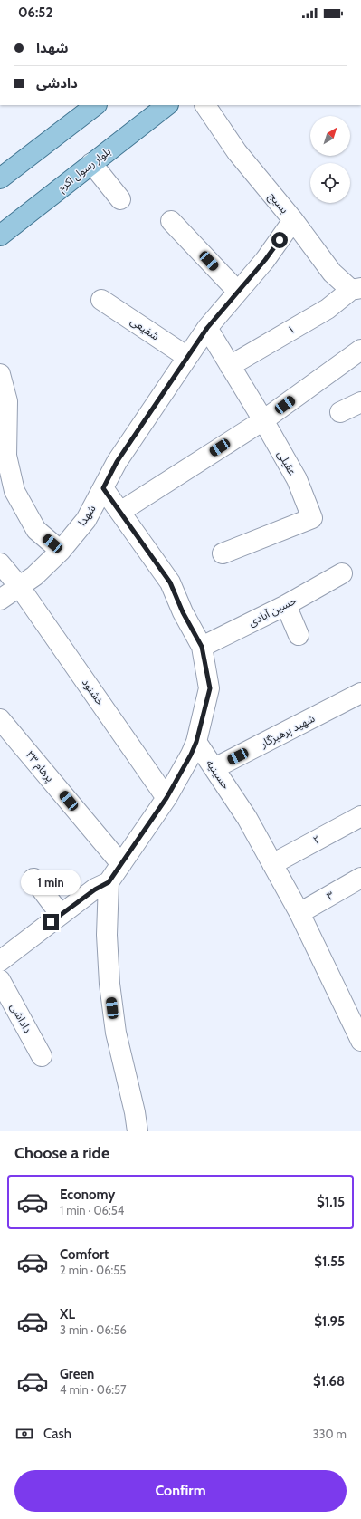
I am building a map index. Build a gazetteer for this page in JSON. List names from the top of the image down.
{
  "streets": {
    "main road": ["بلوار رسول اکرم"],
    "street": [
      "بسیج",
      "شفیعی",
      "۱",
      "عقیلی",
      "شهدا",
      "حسین آبادی",
      "خشنود",
      "شهید پرهیزگار",
      "پرهام ۲۳",
      "حسینیه",
      "۲",
      "۳",
      "داداشی"
    ]
  },
  "crossings": [
    ["بسیج", "۱"],
    ["بسیج", "شهدا"],
    ["شفیعی", "شهدا"],
    ["۱", "عقیلی"],
    ["عقیلی", "شهدا"],
    ["شهدا", "خشنود"],
    ["شهید پرهیزگار", "حسینیه"],
    ["حسینیه", "۲"],
    ["حسینیه", "۳"]
  ],
  "north": "top right",
  "page": {
    "status": "06:52",
    "banner": ["شهدا", "دادشی"],
    "bubble": "1 min",
    "heading": "Choose a ride",
    "list": [
      {
        "name": "Economy",
        "note": "1 min · 06:54",
        "value": "$1.15"
      },
      {
        "name": "Comfort",
        "note": "2 min · 06:55",
        "value": "$1.55"
      },
      {
        "name": "XL",
        "note": "3 min · 06:56",
        "value": "$1.95"
      },
      {
        "name": "Green",
        "note": "4 min · 06:57",
        "value": "$1.68"
      }
    ],
    "pay": ["Cash", "330 m"],
    "buttons": "Confirm"
  }
}
